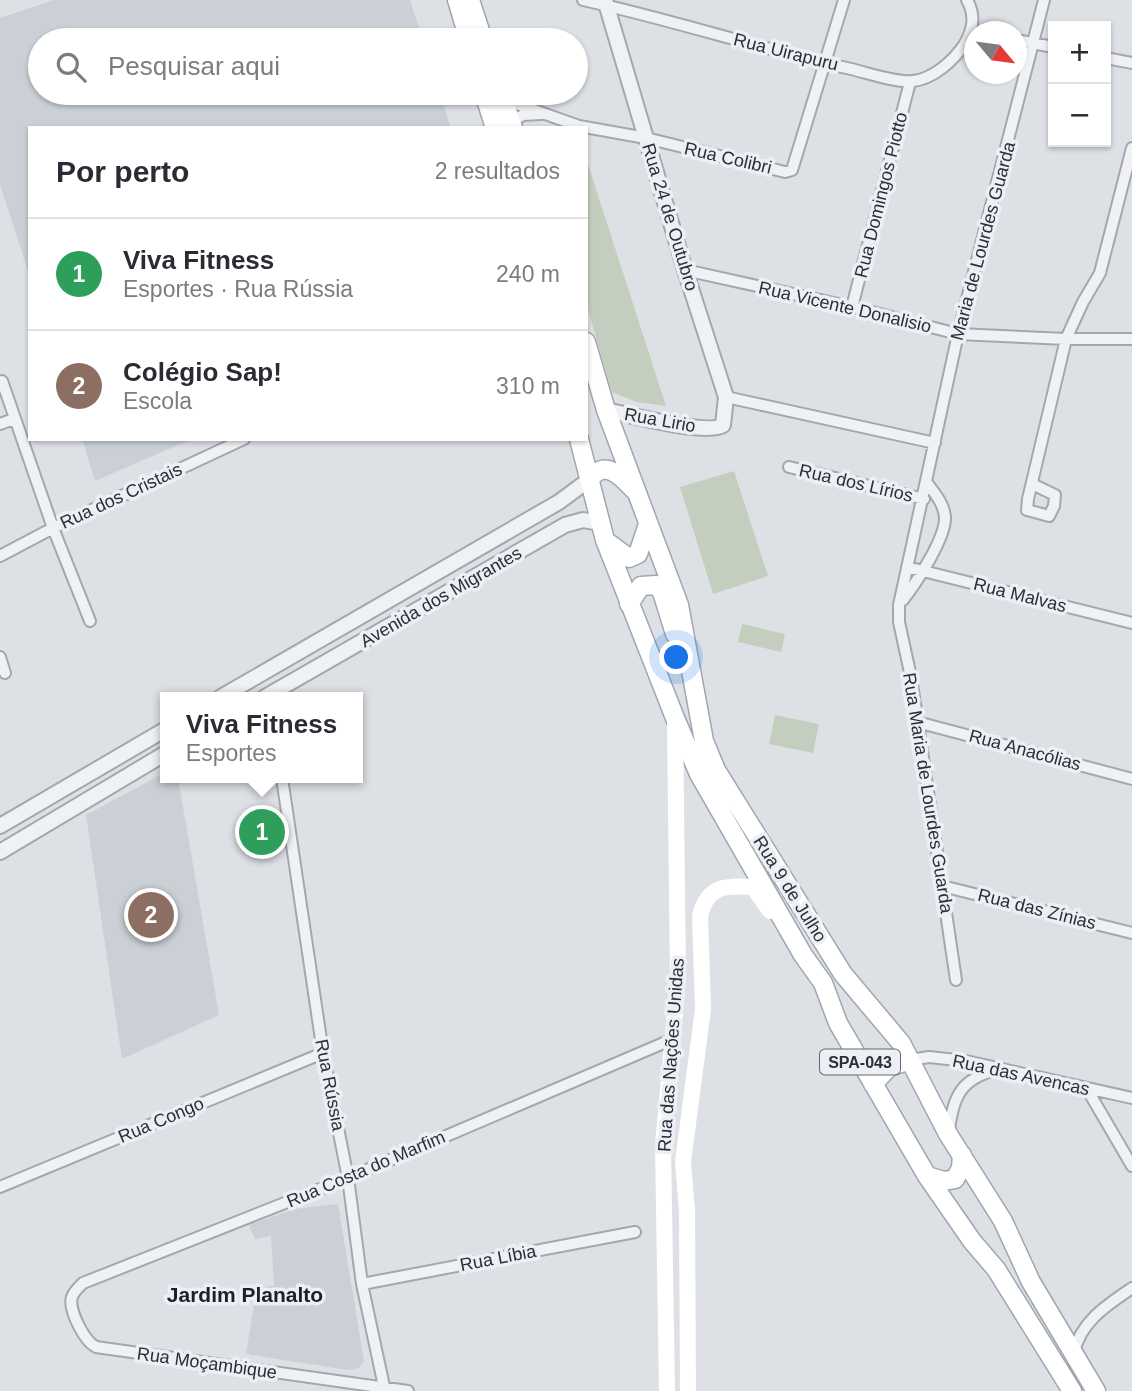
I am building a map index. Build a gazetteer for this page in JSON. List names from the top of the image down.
{
  "streets": {
    "main road": ["Rua 9 de Julho", "Rua das Nações Unidas", "SPA-043"],
    "street": [
      "Rua Uirapuru",
      "Rua Colibri",
      "Rua Domingos Piotto",
      "Rua 24 de Outubro",
      "Maria de Lourdes Guarda",
      "Rua Vicente Donalisio",
      "Rua Lirio",
      "Rua dos Lírios",
      "Rua dos Cristais",
      "Rua Malvas",
      "Avenida dos Migrantes",
      "Rua Anacólias",
      "Rua Maria de Lourdes Guarda",
      "Rua das Zínias",
      "Rua das Avencas",
      "Rua Rússia",
      "Rua Congo",
      "Rua Costa do Marfim",
      "Rua Líbia",
      "Rua Moçambique"
    ]
  },
  "crossings": [
    ["Rua Uirapuru", "Rua Colibri"],
    ["Rua Uirapuru", "Rua Domingos Piotto"],
    ["Rua Uirapuru", "Rua 24 de Outubro"],
    ["Rua Colibri", "Rua 24 de Outubro"],
    ["Rua Domingos Piotto", "Rua Vicente Donalisio"],
    ["Rua 24 de Outubro", "Rua Vicente Donalisio"],
    ["Rua 24 de Outubro", "Rua Lirio"],
    ["Maria de Lourdes Guarda", "Rua Vicente Donalisio"],
    ["Maria de Lourdes Guarda", "Rua Maria de Lourdes Guarda"],
    ["Rua Lirio", "Rua 9 de Julho"],
    ["Rua dos Lírios", "Rua Maria de Lourdes Guarda"],
    ["Rua Malvas", "Rua Maria de Lourdes Guarda"],
    ["Avenida dos Migrantes", "Rua 9 de Julho"],
    ["Rua Anacólias", "Rua Maria de Lourdes Guarda"],
    ["Rua Maria de Lourdes Guarda", "Rua das Zínias"],
    ["Rua 9 de Julho", "Rua das Nações Unidas"],
    ["Rua 9 de Julho", "Rua das Avencas"],
    ["Rua das Nações Unidas", "Rua Costa do Marfim"],
    ["Rua Rússia", "Rua Congo"],
    ["Rua Rússia", "Rua Costa do Marfim"],
    ["Rua Rússia", "Rua Líbia"],
    ["Rua Rússia", "Rua Moçambique"],
    ["Rua Costa do Marfim", "Rua Moçambique"]
  ],
  "districts": ["Jardim Planalto"],
  "north": "bottom right",
  "page": {
    "map_buttons": ["+", "−"],
    "search": "Pesquisar aqui",
    "heading": ["Por perto", "2 resultados"],
    "list": [
      {
        "mark": "1",
        "name": "Viva Fitness",
        "note": "Esportes · Rua Rússia",
        "value": "240 m"
      },
      {
        "mark": "2",
        "name": "Colégio Sap!",
        "note": "Escola",
        "value": "310 m"
      }
    ],
    "popup": ["Viva Fitness", "Esportes"],
    "pins": ["1", "2"]
  }
}
